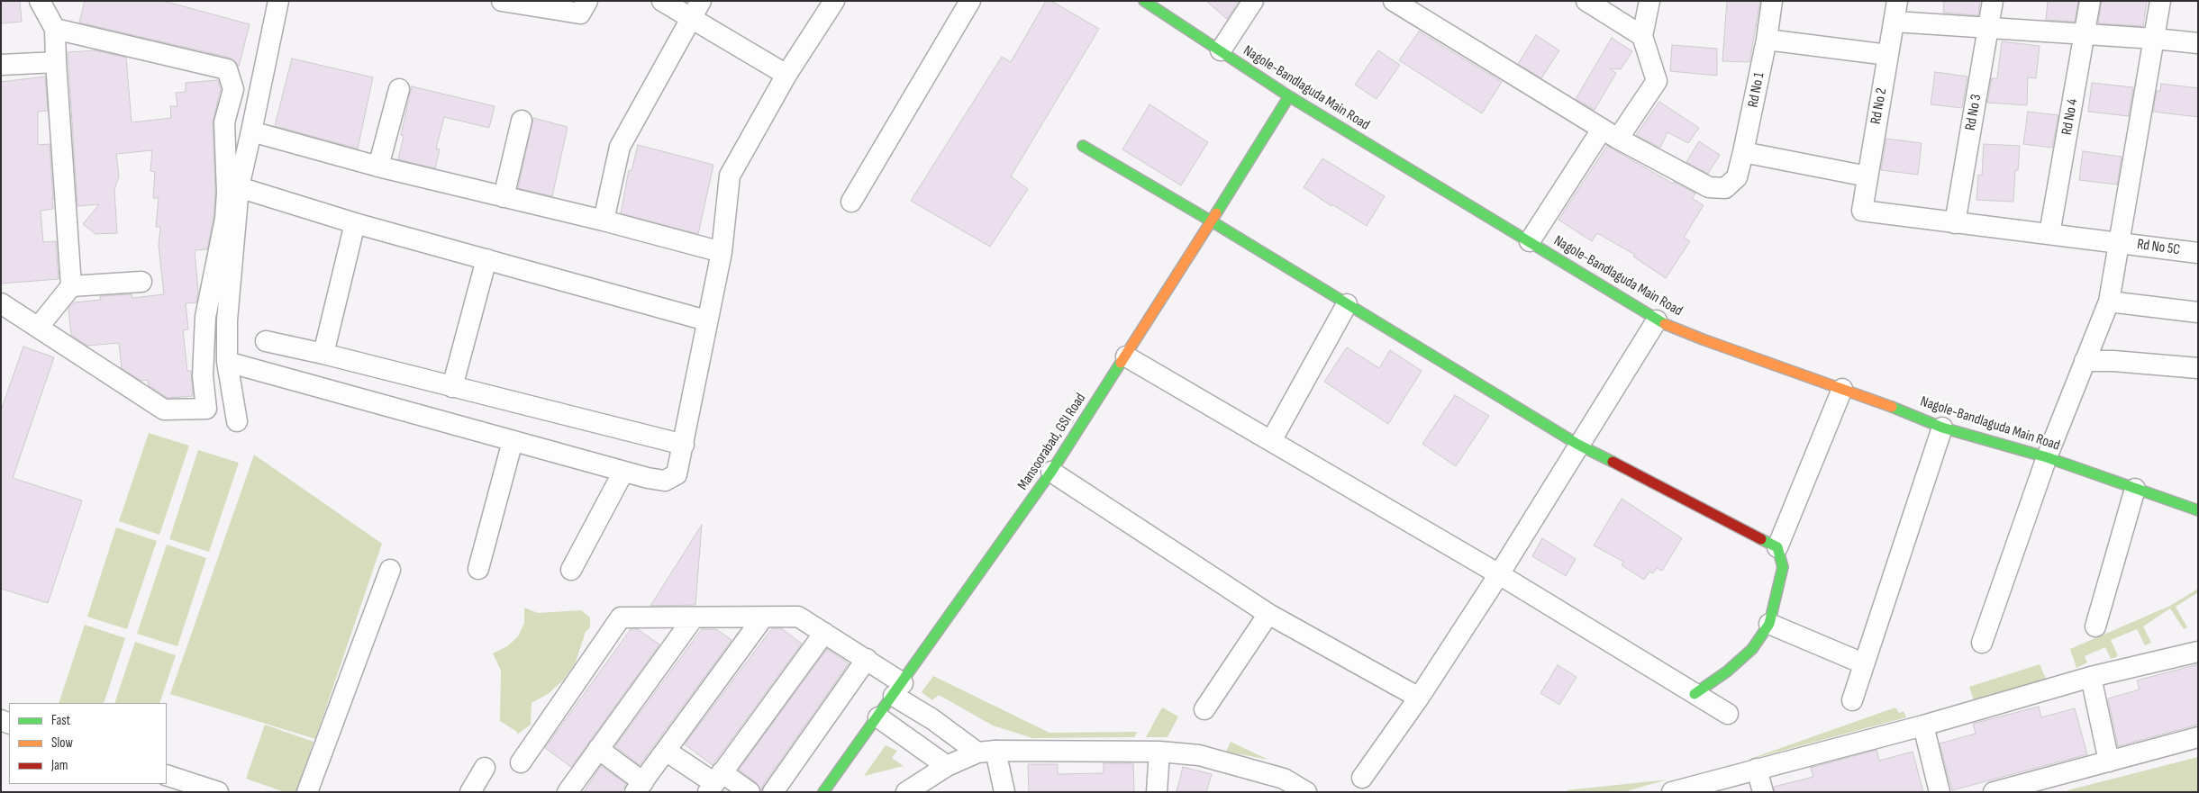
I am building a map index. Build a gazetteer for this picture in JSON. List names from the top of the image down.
{
  "streets": {
    "street": [
      "Nagole-Bandlaguda Main Road",
      "Rd No 1",
      "Rd No 2",
      "Rd No 3",
      "Rd No 4",
      "Rd No 5C",
      "Mansoorabad, GSI Road"
    ]
  },
  "crossings": [
    ["Nagole-Bandlaguda Main Road", "Mansoorabad, GSI Road"],
    ["Rd No 2", "Rd No 5C"],
    ["Rd No 3", "Rd No 5C"],
    ["Rd No 4", "Rd No 5C"]
  ],
  "legend": ["Fast", "Slow", "Jam"]
}
